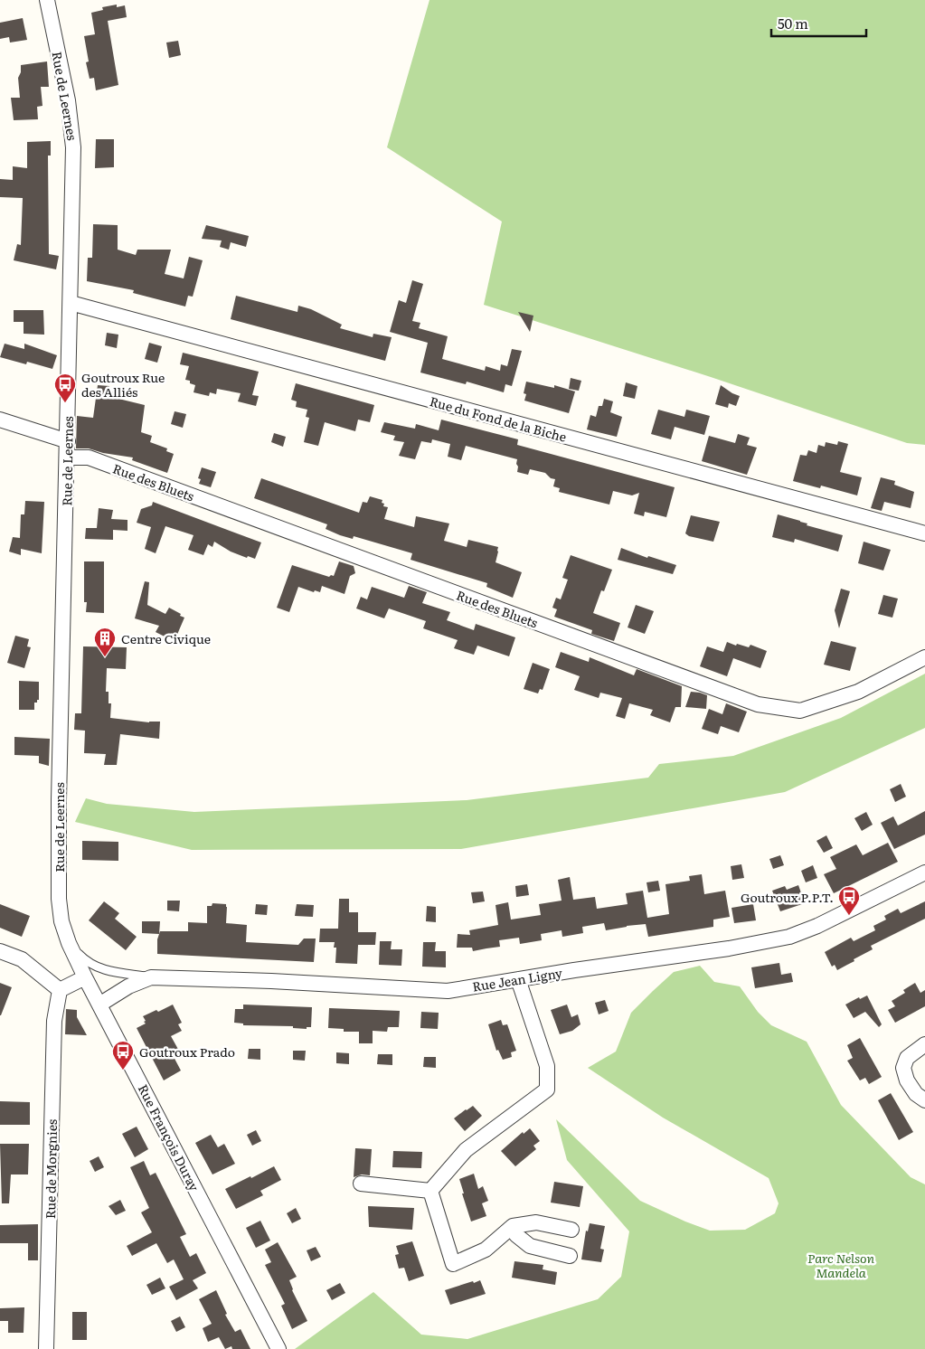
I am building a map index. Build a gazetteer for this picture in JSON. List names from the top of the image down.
{
  "streets": {
    "street": [
      "Rue de Leernes",
      "Rue du Fond de la Biche",
      "Rue des Bluets",
      "Rue Jean Ligny",
      "Rue François Duray",
      "Rue de Morgnies"
    ]
  },
  "crossings": [
    ["Rue de Leernes", "Rue du Fond de la Biche"],
    ["Rue de Leernes", "Rue des Bluets"],
    ["Rue de Leernes", "Rue François Duray"],
    ["Rue Jean Ligny", "Rue François Duray"]
  ],
  "parks": ["Parc Nelson Mandela"],
  "places": {
    "bus stop": ["Goutroux Rue des Alliés", "Goutroux P.P.T.", "Goutroux Prado"],
    "building": ["Centre Civique"]
  },
  "scale_bar": "50 m"
}
